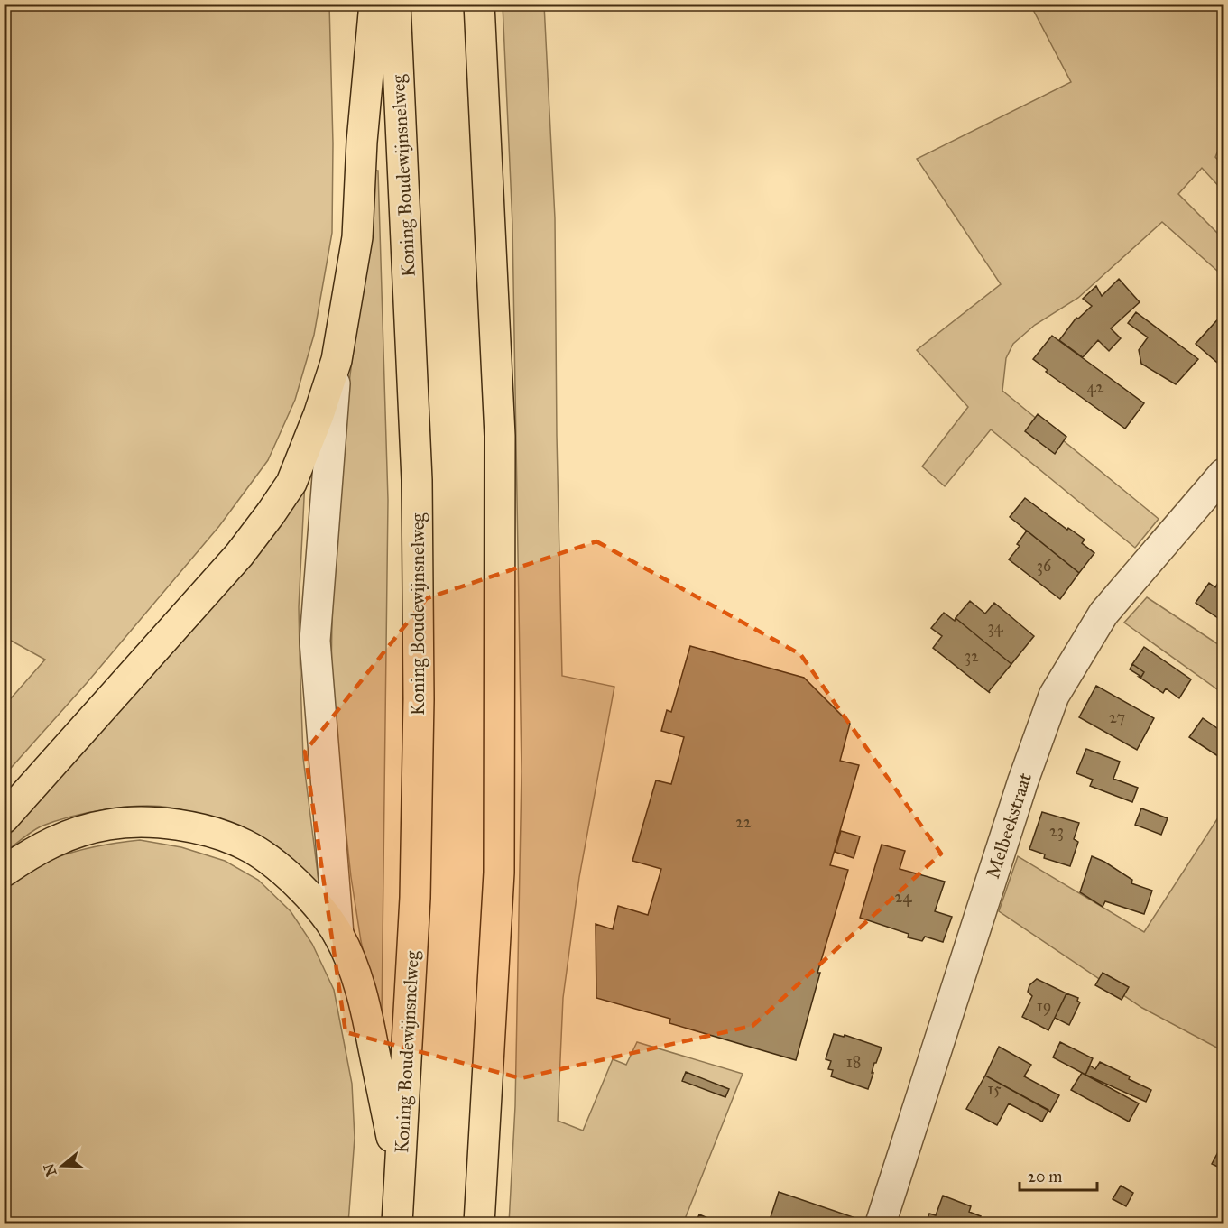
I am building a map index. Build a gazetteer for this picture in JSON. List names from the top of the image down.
{
  "streets": {
    "highway": ["Koning Boudewijnsnelweg"],
    "street": ["Melbeekstraat"]
  },
  "house_numbers": [
    "42",
    "36",
    "34",
    "32",
    "27",
    "22",
    "23",
    "24",
    "19",
    "18",
    "15"
  ],
  "scale_bar": "20 m",
  "north": "left"
}
